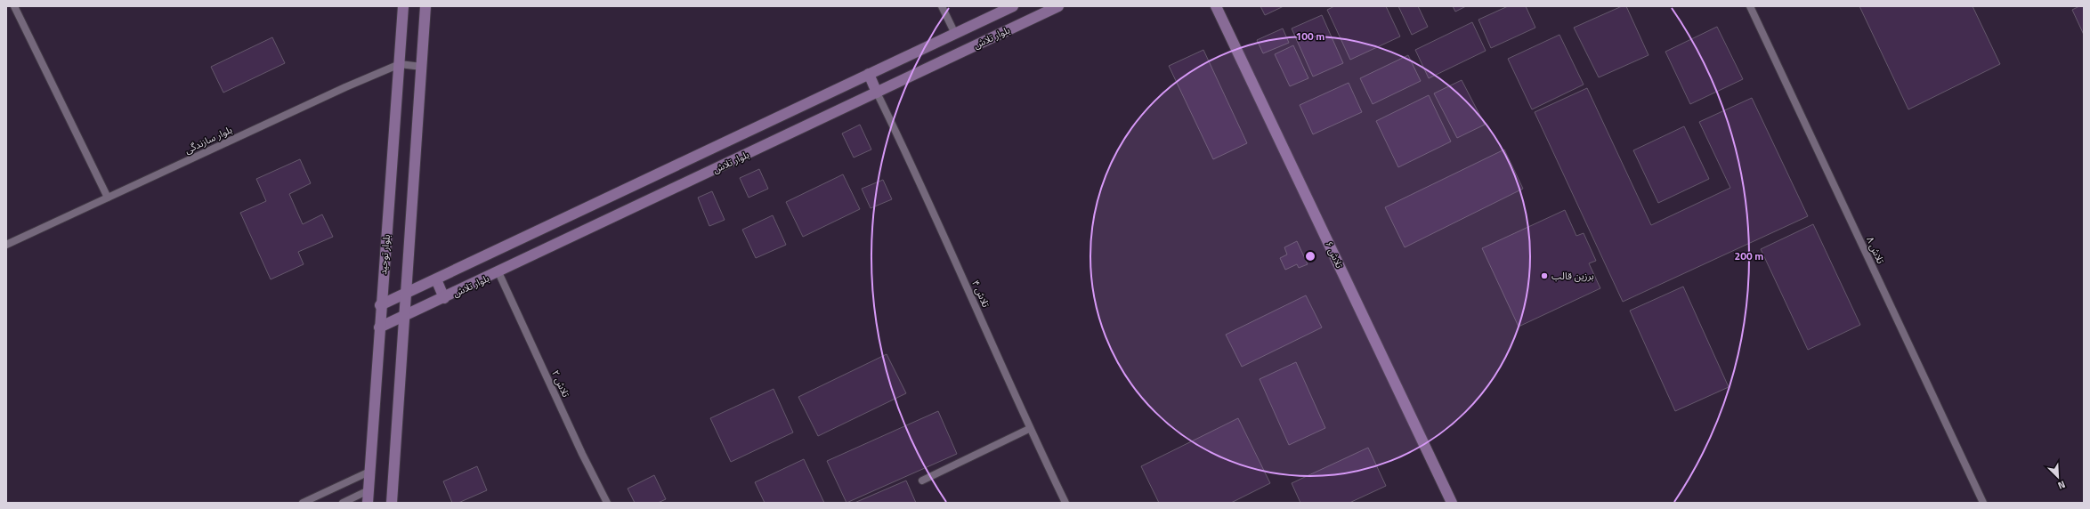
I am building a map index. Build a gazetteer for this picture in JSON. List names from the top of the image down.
{
  "streets": {
    "street": ["بلوار تلاش", "بلوار توحید", "تلاش ۶"],
    "lane": [
      "بلوار سازندگی",
      "تلاش ۸",
      "تلاش ۴",
      "تلاش ۲"
    ]
  },
  "crossings": [
    ["بلوار تلاش", "بلوار توحید"],
    ["بلوار تلاش", "تلاش ۴"],
    ["بلوار تلاش", "تلاش ۲"],
    ["بلوار سازندگی", "بلوار توحید"]
  ],
  "places": ["برزین قالب"],
  "north": "bottom right",
  "rings": ["100 m", "200 m"]
}
